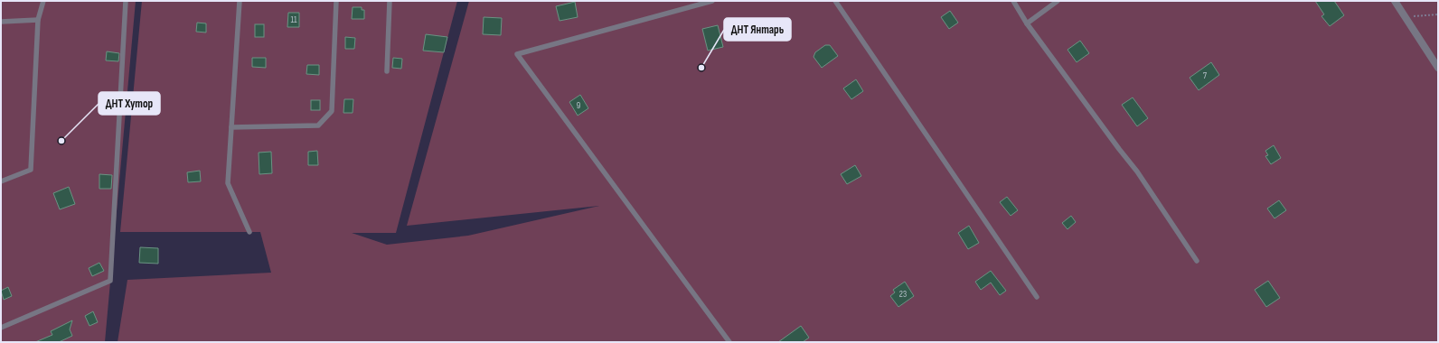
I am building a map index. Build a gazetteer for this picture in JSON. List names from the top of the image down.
{
  "places": ["ДНТ Янтарь", "ДНТ Хутор"],
  "house_numbers": [
    "11",
    "7",
    "9",
    "23"
  ]
}
